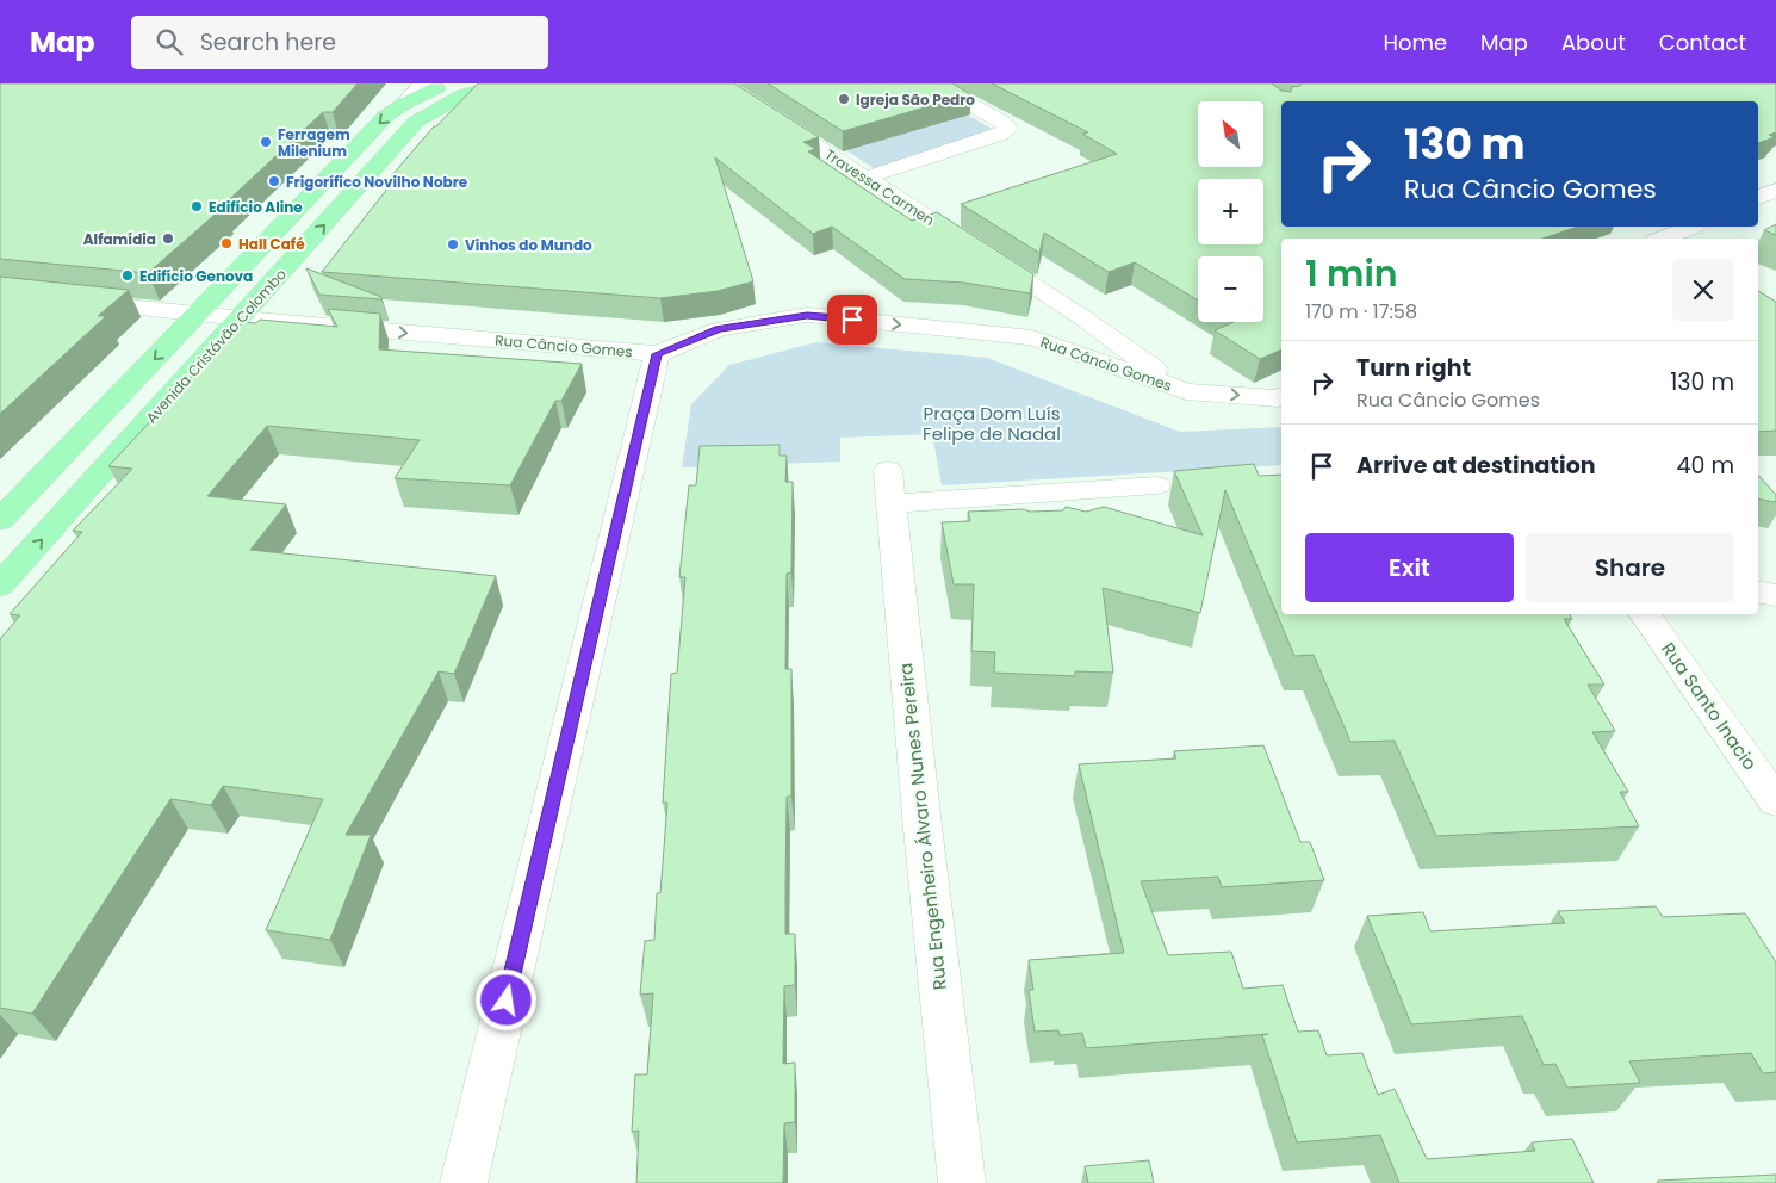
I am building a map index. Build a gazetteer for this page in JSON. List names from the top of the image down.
{
  "streets": {
    "main road": ["Avenida Cristóvão Colombo"],
    "street": [
      "Travessa Carmen",
      "Rua Câncio Gomes",
      "Rua Santo Inacio",
      "Rua Engenheiro Álvaro Nunes Pereira"
    ]
  },
  "crossings": [
    ["Travessa Carmen", "Rua Câncio Gomes"],
    ["Avenida Cristóvão Colombo", "Rua Câncio Gomes"]
  ],
  "one_way": ["Rua Câncio Gomes"],
  "parks": ["Praça Dom Luís Felipe de Nadal"],
  "places": [
    "Igreja São Pedro",
    "Ferragem Milenium",
    "Frigorífico Novilho Nobre",
    "Edifício Aline",
    "Alfamídia",
    "Hall Café",
    "Vinhos do Mundo",
    "Edifício Genova"
  ],
  "north": "top left",
  "page": {
    "header": "Map",
    "search": "Search here",
    "nav": [
      "Home",
      "Map",
      "About",
      "Contact"
    ],
    "map_buttons": ["+", "−"],
    "turn": ["130 m", "Rua Câncio Gomes"],
    "heading": ["1 min", "170 m · 17:58"],
    "list": [
      {
        "name": "Turn right",
        "note": "Rua Câncio Gomes",
        "value": "130 m"
      },
      {
        "name": "Arrive at destination",
        "value": "40 m"
      }
    ],
    "buttons": ["Exit", "Share"]
  }
}
